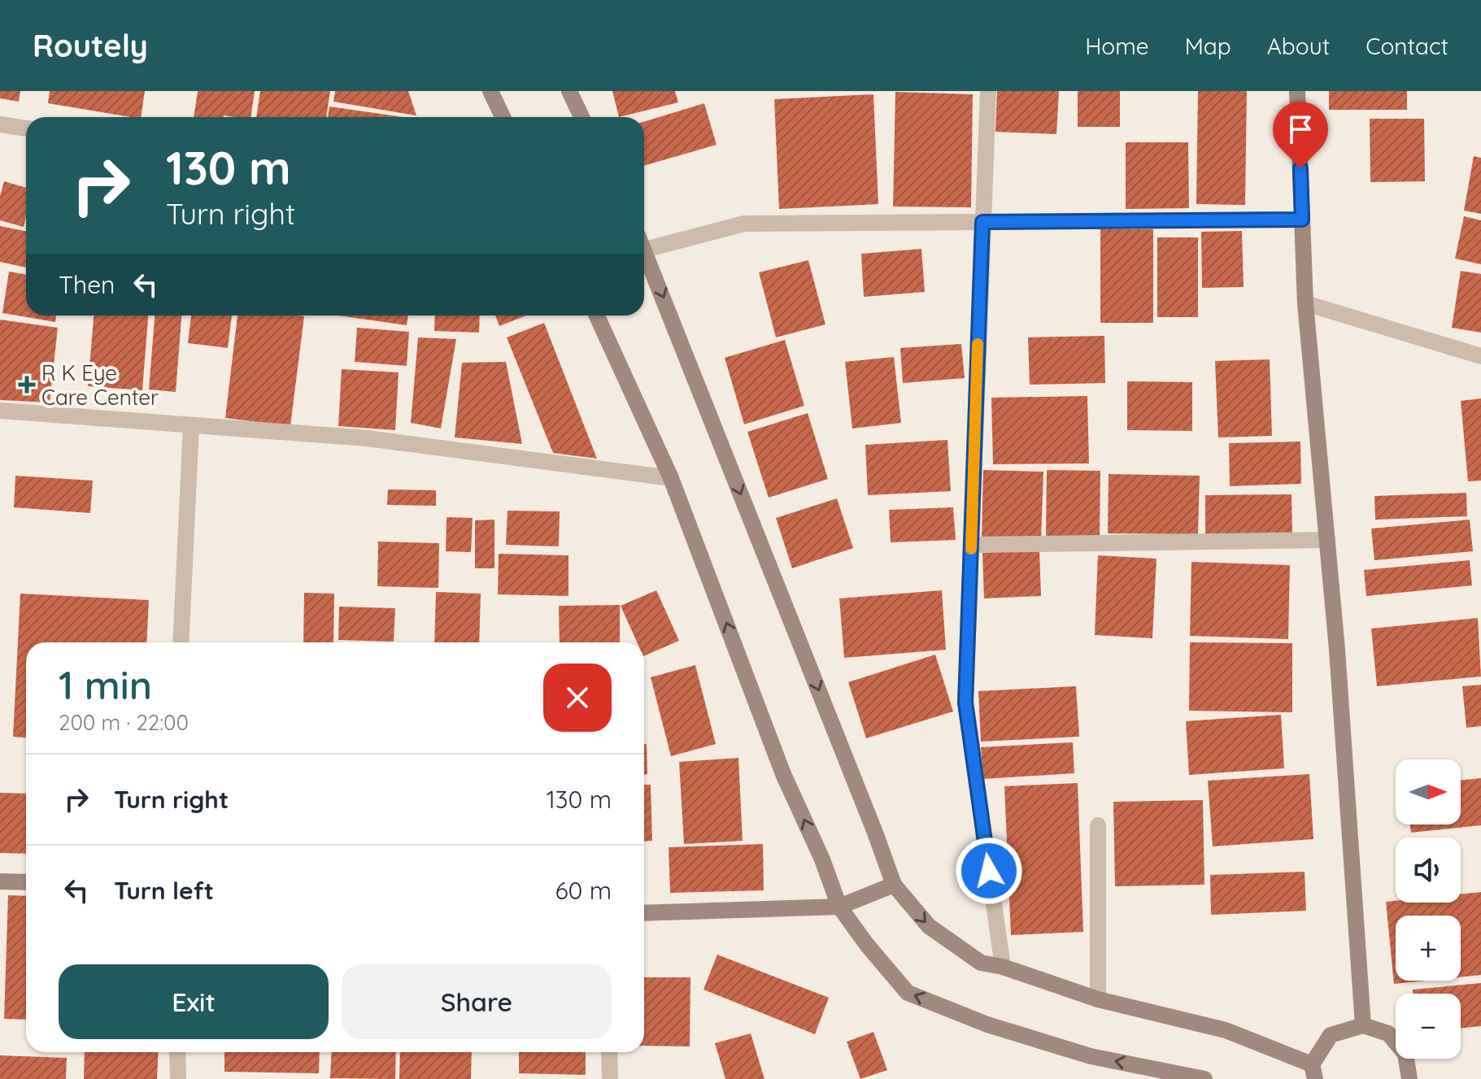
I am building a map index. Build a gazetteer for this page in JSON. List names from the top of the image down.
{
  "places": {
    "health": ["R K Eye Care Center"]
  },
  "north": "right",
  "page": {
    "header": "Routely",
    "nav": [
      "Home",
      "Map",
      "About",
      "Contact"
    ],
    "turn": ["130 m", "Turn right"],
    "then": "Then",
    "heading": ["1 min", "200 m · 22:00"],
    "list": [
      {
        "name": "Turn right",
        "value": "130 m"
      },
      {
        "name": "Turn left",
        "value": "60 m"
      }
    ],
    "map_buttons": ["+", "−"],
    "buttons": ["Exit", "Share"]
  }
}
